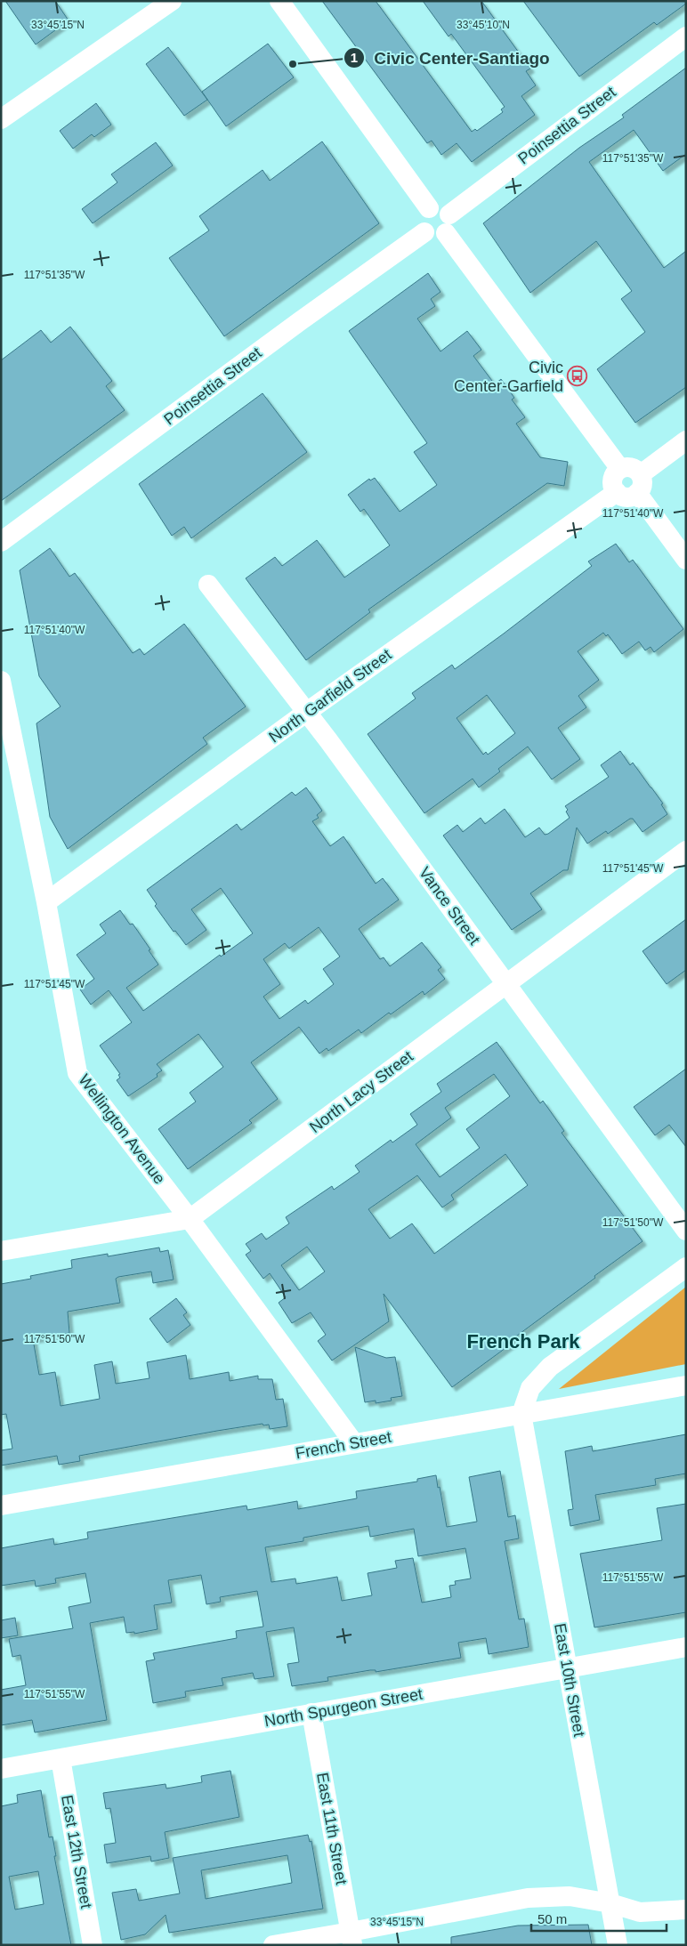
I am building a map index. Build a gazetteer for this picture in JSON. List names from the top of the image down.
{
  "streets": {
    "street": [
      "Poinsettia Street",
      "North Garfield Street",
      "Vance Street",
      "North Lacy Street",
      "Wellington Avenue",
      "French Street",
      "East 10th Street",
      "North Spurgeon Street",
      "East 11th Street",
      "East 12th Street"
    ]
  },
  "crossings": [
    ["North Garfield Street", "Vance Street"],
    ["North Garfield Street", "Wellington Avenue"],
    ["Vance Street", "North Lacy Street"],
    ["North Lacy Street", "Wellington Avenue"],
    ["Wellington Avenue", "French Street"],
    ["French Street", "East 10th Street"],
    ["East 10th Street", "North Spurgeon Street"],
    ["North Spurgeon Street", "East 11th Street"],
    ["North Spurgeon Street", "East 12th Street"]
  ],
  "districts": ["French Park"],
  "places": {
    "other": ["Civic Center-Santiago"],
    "bus stop": ["Civic Center-Garfield"]
  },
  "scale_bar": "50 m",
  "coordinates": [
    "33°45'15\"N",
    "33°45'10\"N",
    "117°51'35\"W",
    "117°51'40\"W",
    "117°51'45\"W",
    "117°51'50\"W",
    "117°51'55\"W"
  ]
}
